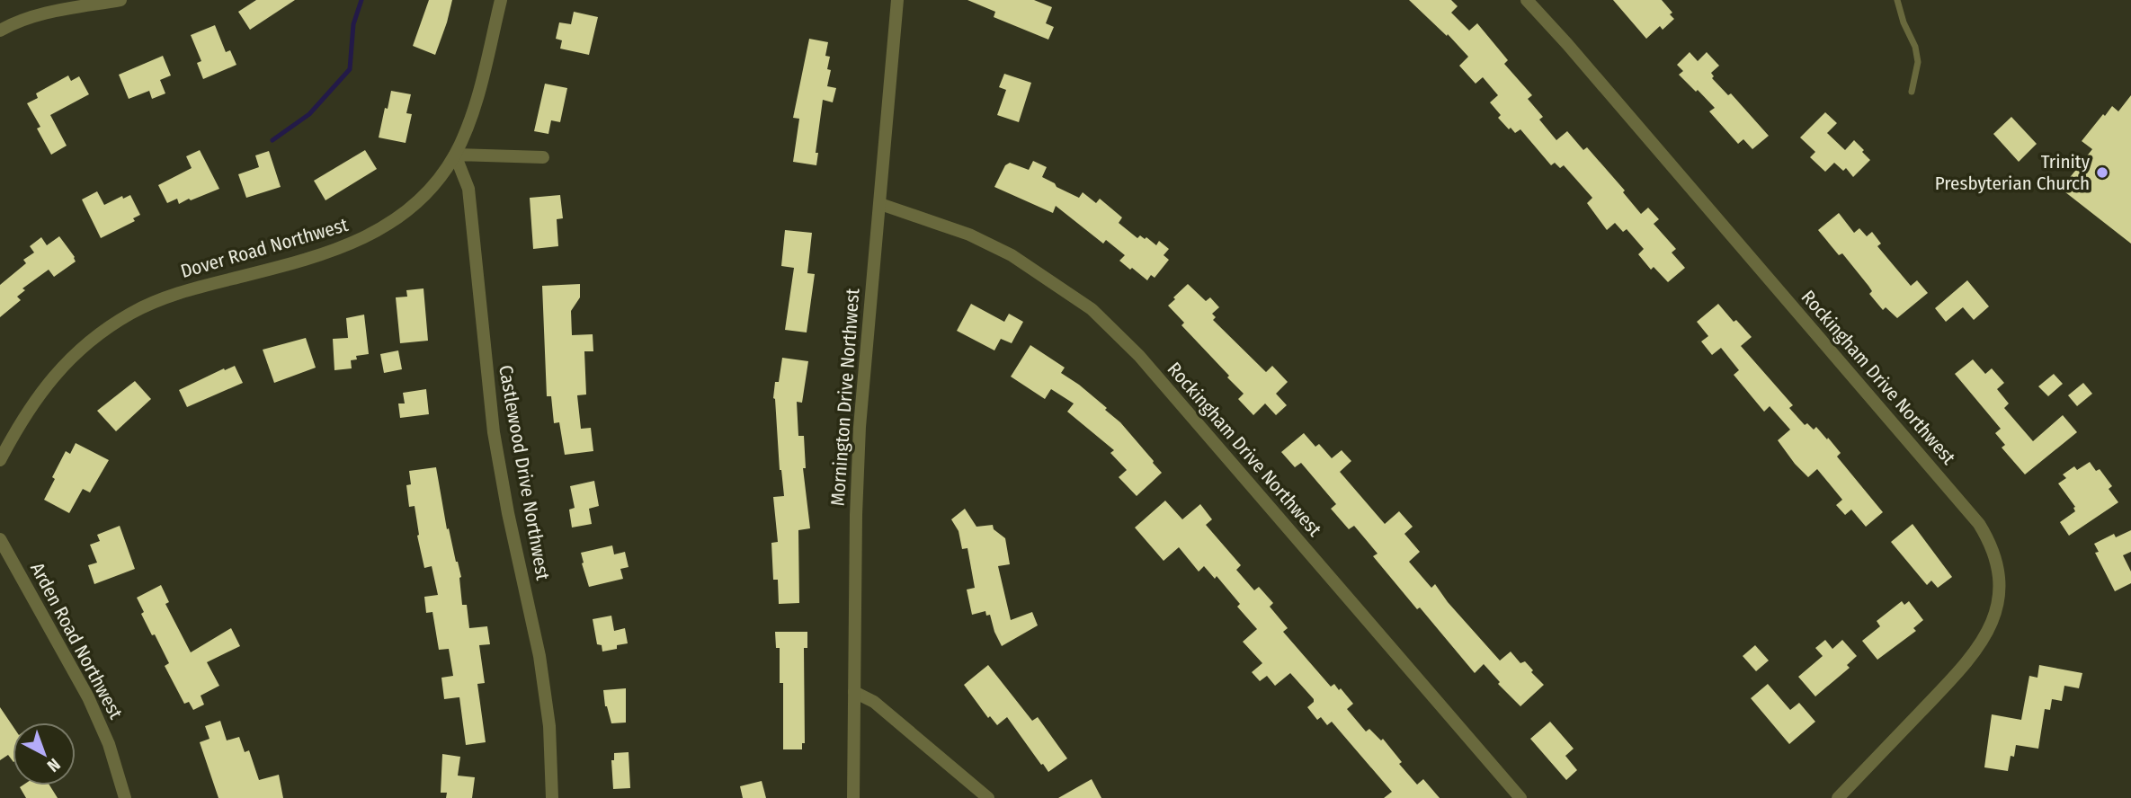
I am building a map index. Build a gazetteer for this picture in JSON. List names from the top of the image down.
{
  "streets": {
    "street": [
      "Dover Road Northwest",
      "Rockingham Drive Northwest",
      "Mornington Drive Northwest",
      "Castlewood Drive Northwest",
      "Arden Road Northwest"
    ]
  },
  "crossings": [
    ["Dover Road Northwest", "Castlewood Drive Northwest"],
    ["Rockingham Drive Northwest", "Mornington Drive Northwest"]
  ],
  "places": ["Trinity Presbyterian Church"],
  "north": "bottom right"
}
